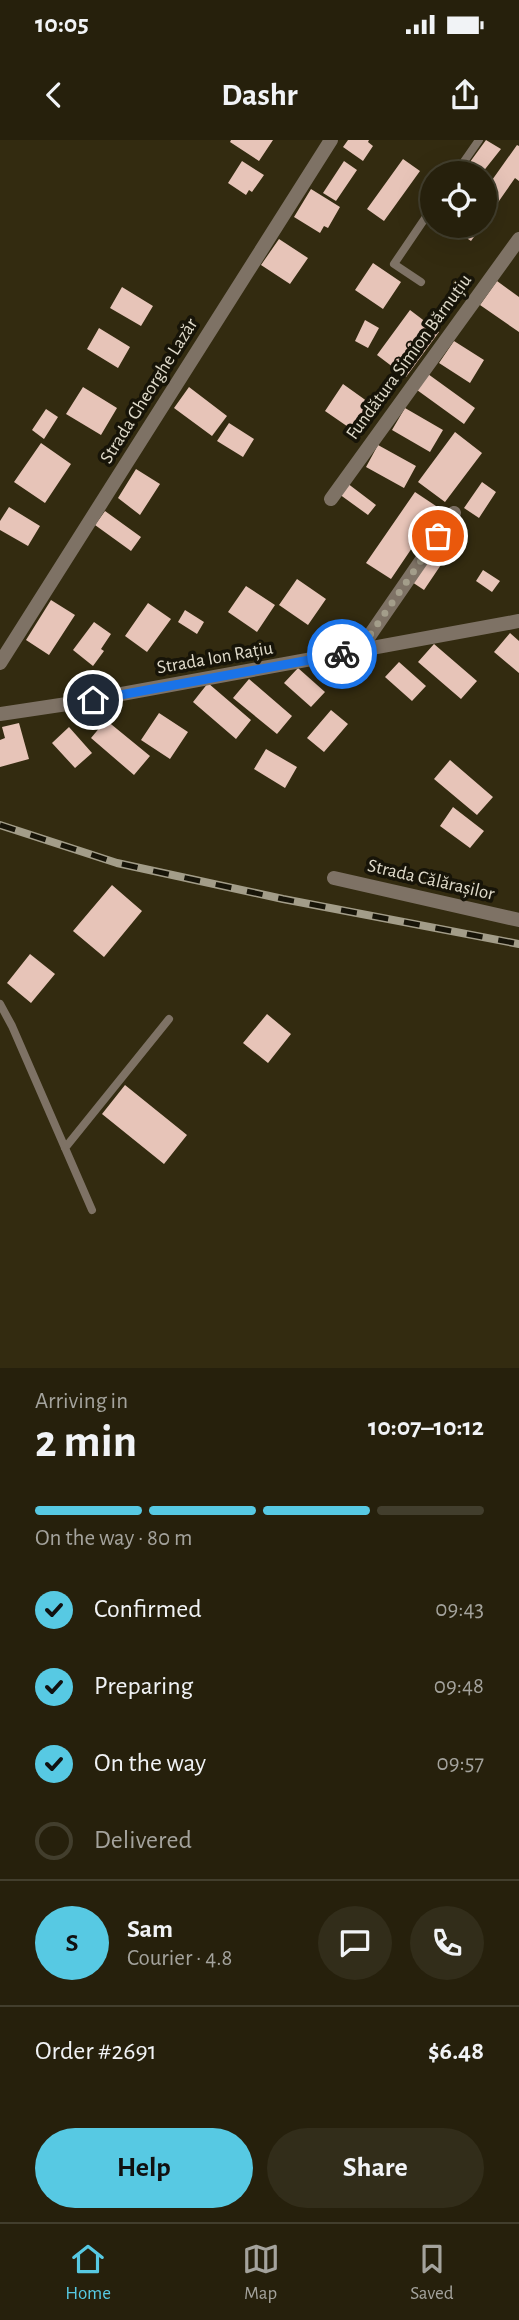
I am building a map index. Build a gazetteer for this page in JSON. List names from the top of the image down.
{
  "streets": {
    "street": [
      "Fundătura Simion Bărnuțiu",
      "Strada Gheorghe Lazăr",
      "Strada Ion Rațiu",
      "Strada Călărașilor"
    ]
  },
  "page": {
    "status": "10:05",
    "header": "Dashr",
    "heading": ["2 min", "Arriving in", "10:07–10:12"],
    "panel": [
      "Sam",
      "Courier · 4.8",
      "Order #2691",
      "$6.48"
    ],
    "bar": "On the way · 80 m",
    "list": [
      ["Confirmed", "09:43"],
      ["Preparing", "09:48"],
      ["On the way", "09:57"],
      "Delivered"
    ],
    "round": "S",
    "buttons": ["Help", "Share"],
    "tabs": ["Home", "Map", "Saved"]
  }
}
